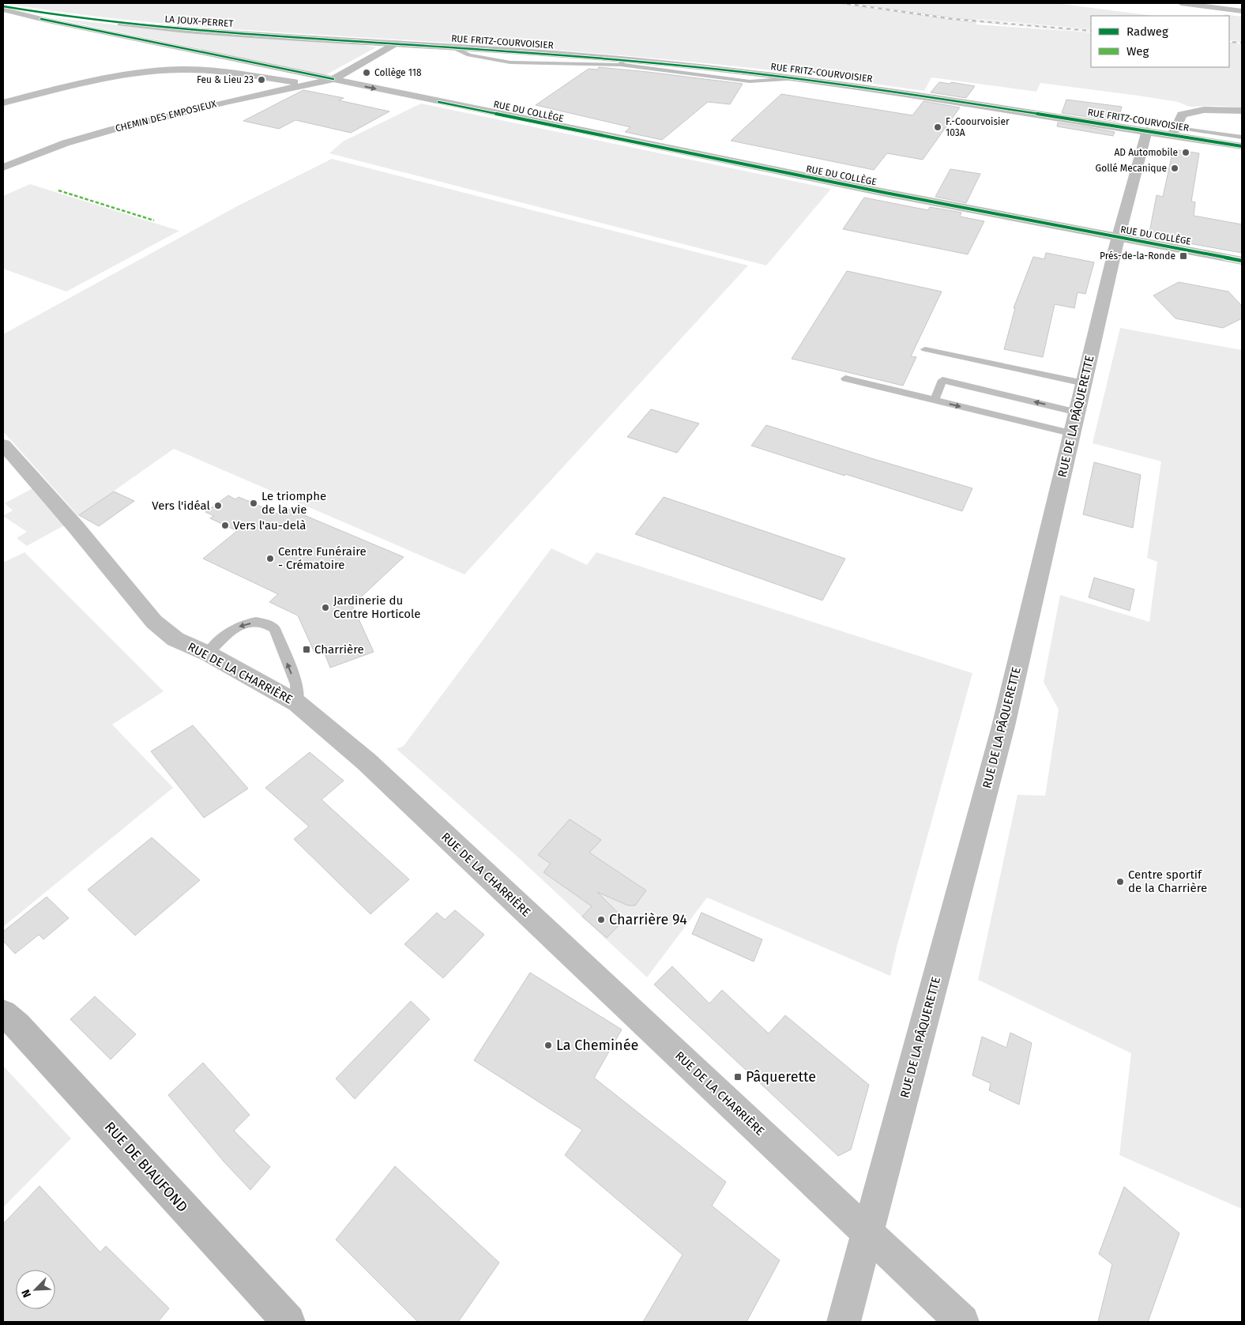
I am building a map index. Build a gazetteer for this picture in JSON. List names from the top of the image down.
{
  "streets": {
    "main road": [
      "LA JOUX-PERRET",
      "RUE FRITZ-COURVOISIER",
      "RUE DU COLLÈGE",
      "CHEMIN DES EMPOSIEUX",
      "RUE DE LA PÂQUERETTE",
      "RUE DE LA CHARRIÈRE",
      "RUE DE BIAUFOND"
    ]
  },
  "crossings": [
    ["LA JOUX-PERRET", "RUE FRITZ-COURVOISIER"],
    ["RUE FRITZ-COURVOISIER", "RUE DE LA PÂQUERETTE"],
    ["RUE DU COLLÈGE", "CHEMIN DES EMPOSIEUX"],
    ["RUE DU COLLÈGE", "RUE DE LA PÂQUERETTE"],
    ["RUE DE LA PÂQUERETTE", "RUE DE LA CHARRIÈRE"]
  ],
  "one_way": ["RUE DU COLLÈGE"],
  "places": {
    "other": [
      "Collège 118",
      "Feu & Lieu 23",
      "F.-Coourvoisier 103A",
      "AD Automobile",
      "Gollé Mecanique",
      "Le triomphe de la vie",
      "Vers l'idéal",
      "Vers l'au-delà",
      "Centre Funéraire - Crématoire",
      "Jardinerie du Centre Horticole",
      "Centre sportif de la Charrière",
      "Charrière 94",
      "La Cheminée"
    ],
    "transit": ["Prés-de-la-Ronde", "Charrière", "Pâquerette"]
  },
  "legend": ["Radweg", "Weg"],
  "north": "bottom left"
}
